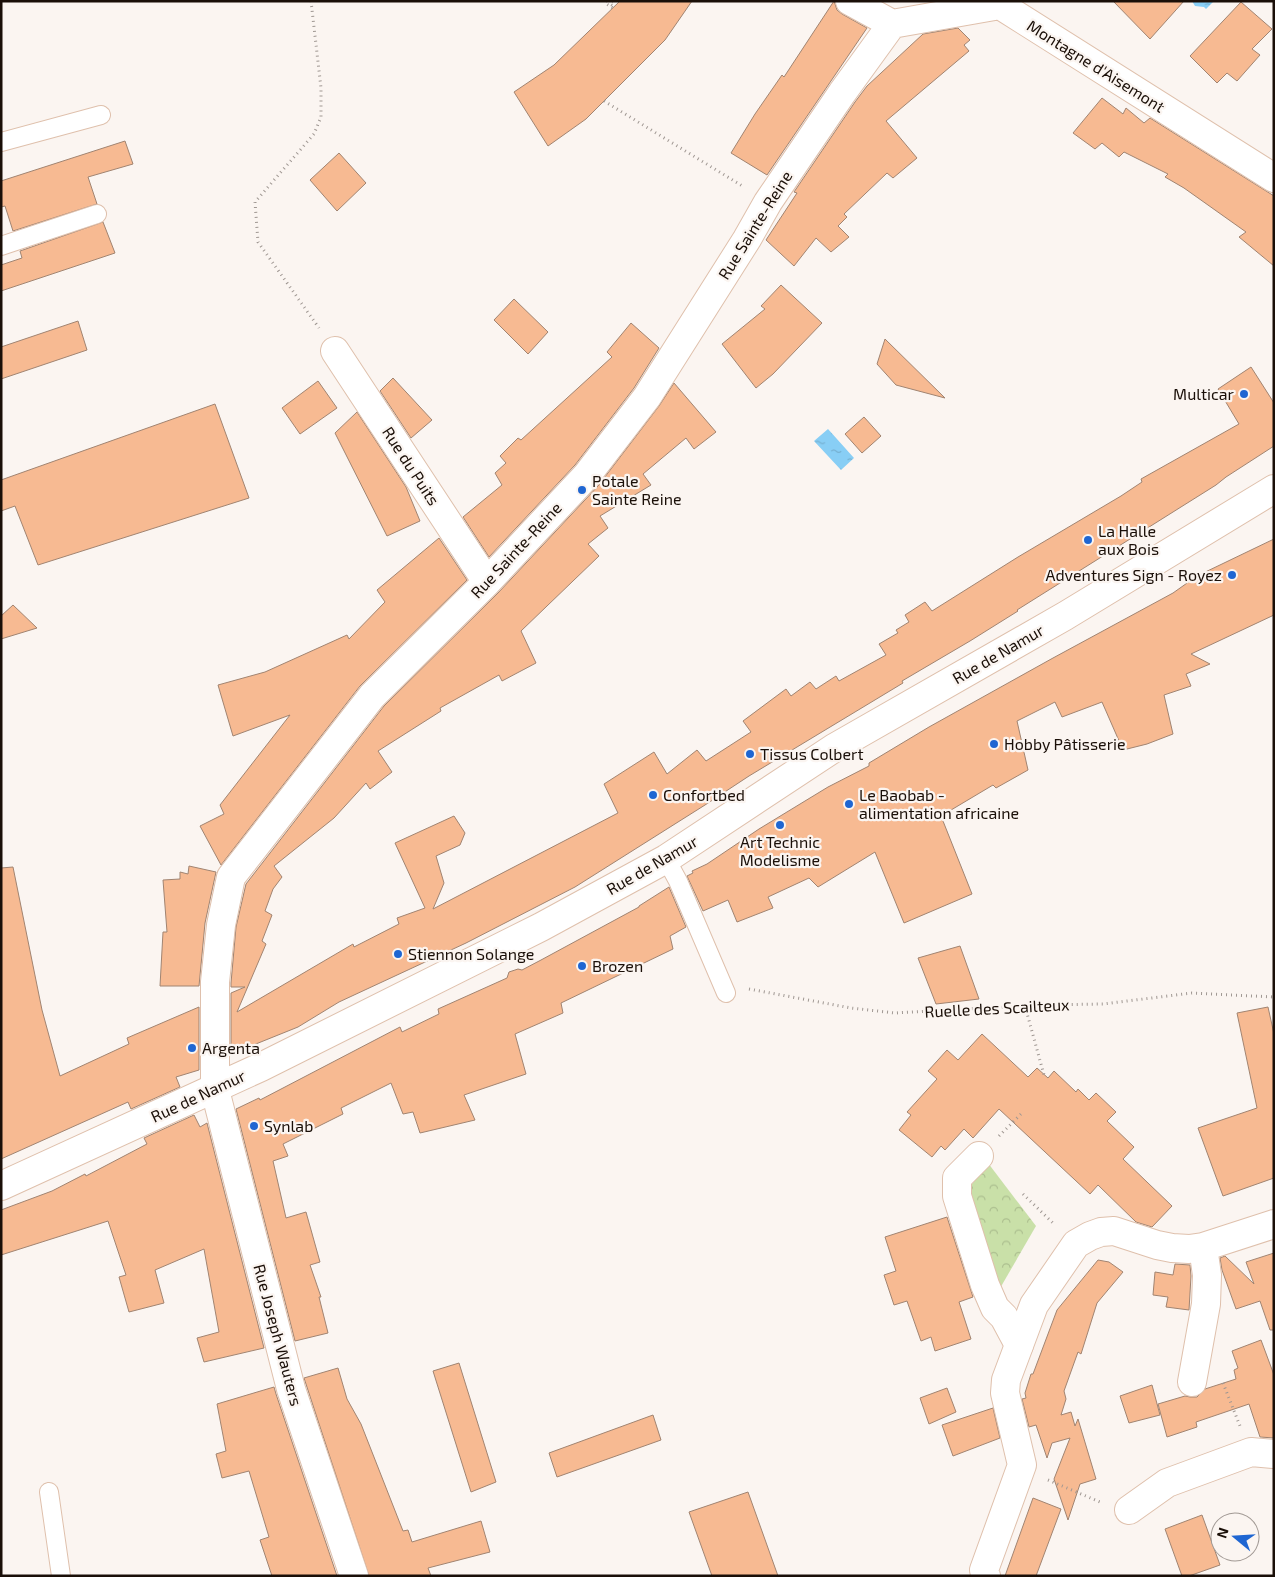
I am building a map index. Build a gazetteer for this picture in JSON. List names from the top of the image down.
{
  "streets": {
    "street": [
      "Montagne d'Aisemont",
      "Rue Sainte-Reine",
      "Rue du Puits",
      "Rue de Namur",
      "Rue Joseph Wauters"
    ],
    "path": ["Ruelle des Scailteux"]
  },
  "crossings": [
    ["Montagne d'Aisemont", "Rue Sainte-Reine"],
    ["Rue Sainte-Reine", "Rue du Puits"],
    ["Rue Sainte-Reine", "Rue de Namur"],
    ["Rue Sainte-Reine", "Rue Joseph Wauters"],
    ["Rue de Namur", "Rue Joseph Wauters"]
  ],
  "places": [
    "Multicar",
    "Potale Sainte Reine",
    "La Halle aux Bois",
    "Adventures Sign - Royez",
    "Hobby Pâtisserie",
    "Tissus Colbert",
    "Confortbed",
    "Le Baobab - alimentation africaine",
    "Art Technic Modelisme",
    "Stiennon Solange",
    "Brozen",
    "Argenta",
    "Synlab"
  ],
  "north": "left"
}
